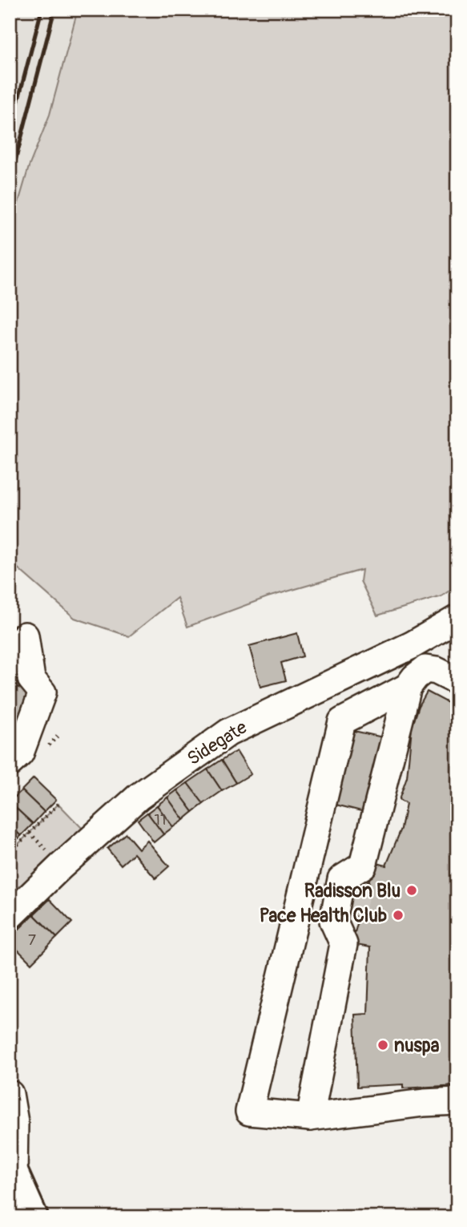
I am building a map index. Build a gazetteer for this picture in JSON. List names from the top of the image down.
{
  "streets": {
    "street": ["Sidegate"]
  },
  "places": ["Radisson Blu", "Pace Health Club", "nuspa"],
  "house_numbers": ["11", "7"]
}
